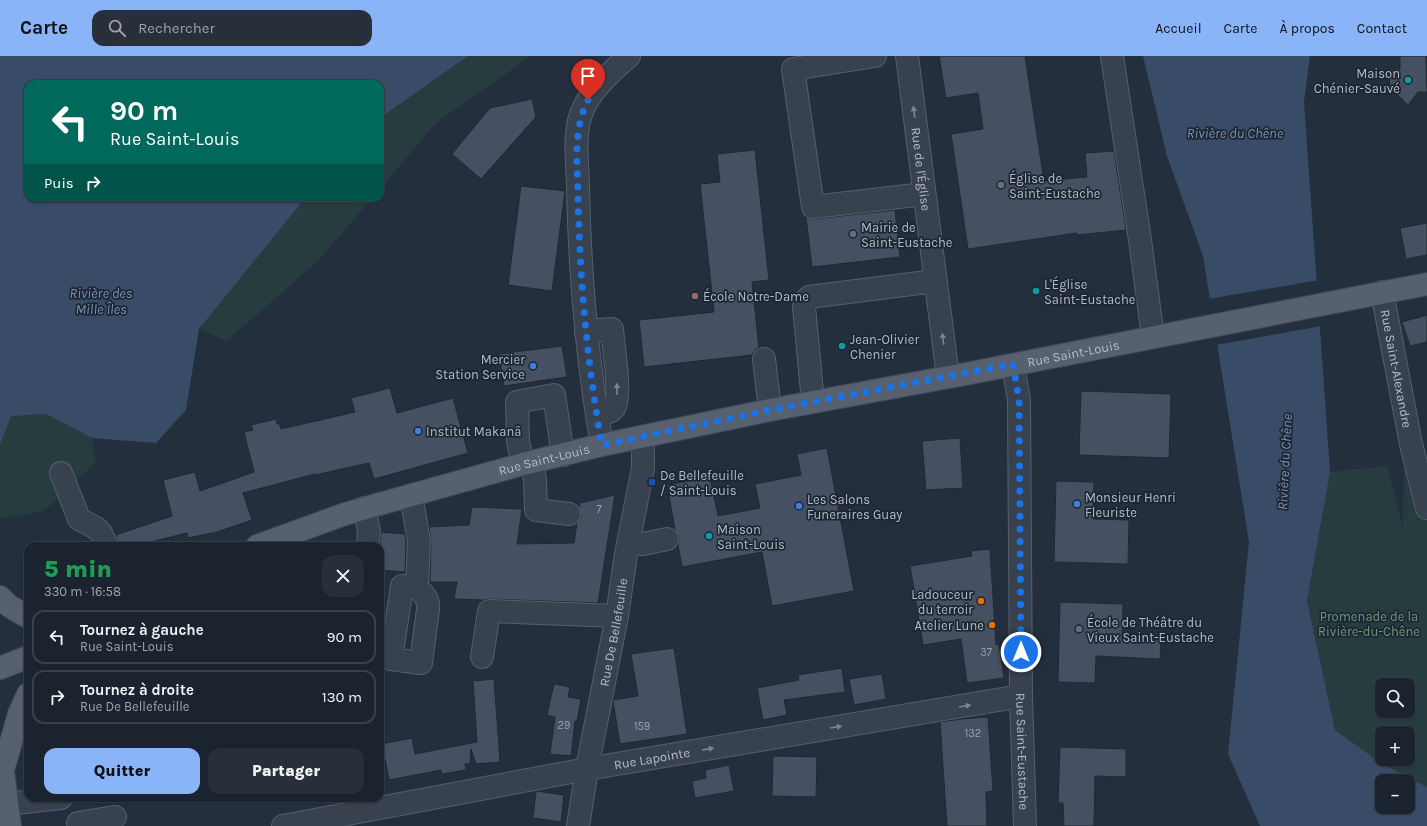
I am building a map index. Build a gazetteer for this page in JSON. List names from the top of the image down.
{
  "streets": {
    "main road": ["Rue Saint-Louis"],
    "street": [
      "Rue de l'Église",
      "Rue Saint-Alexandre",
      "Rue De Bellefeuille",
      "Rue Saint-Eustache",
      "Rue Lapointe"
    ]
  },
  "crossings": [
    ["Rue de l'Église", "Rue Saint-Louis"],
    ["Rue Saint-Louis", "Rue Saint-Alexandre"],
    ["Rue Saint-Louis", "Rue De Bellefeuille"],
    ["Rue Saint-Louis", "Rue Saint-Eustache"],
    ["Rue De Bellefeuille", "Rue Lapointe"],
    ["Rue Saint-Eustache", "Rue Lapointe"]
  ],
  "one_way": ["Rue de l'Église", "Rue Lapointe"],
  "water": ["Rivière du Chêne", "Rivière des Mille Îles"],
  "parks": ["Promenade de la Rivière-du-Chêne"],
  "places": {
    "other": [
      "Maison Chénier-Sauvé",
      "Église de Saint-Eustache",
      "Mairie de Saint-Eustache",
      "L'Église Saint-Eustache",
      "École Notre-Dame",
      "Jean-Olivier Chenier",
      "Mercier Station Service",
      "Institut Makanä",
      "Monsieur Henri Fleuriste",
      "Les Salons Funeraires Guay",
      "Maison Saint-Louis",
      "Ladouceur du terroir",
      "Atelier Lune",
      "École de Théâtre du Vieux Saint-Eustache"
    ],
    "transit": ["De Bellefeuille / Saint-Louis"]
  },
  "house_numbers": [
    "7",
    "37",
    "29",
    "159",
    "132"
  ],
  "page": {
    "header": "Carte",
    "search": "Rechercher",
    "nav": [
      "Accueil",
      "Carte",
      "À propos",
      "Contact"
    ],
    "turn": ["90 m", "Rue Saint-Louis"],
    "then": "Puis",
    "heading": ["5 min", "330 m · 16:58"],
    "list": [
      {
        "name": "Tournez à gauche",
        "note": "Rue Saint-Louis",
        "value": "90 m"
      },
      {
        "name": "Tournez à droite",
        "note": "Rue De Bellefeuille",
        "value": "130 m"
      }
    ],
    "map_buttons": ["+", "−"],
    "buttons": ["Quitter", "Partager"]
  }
}
